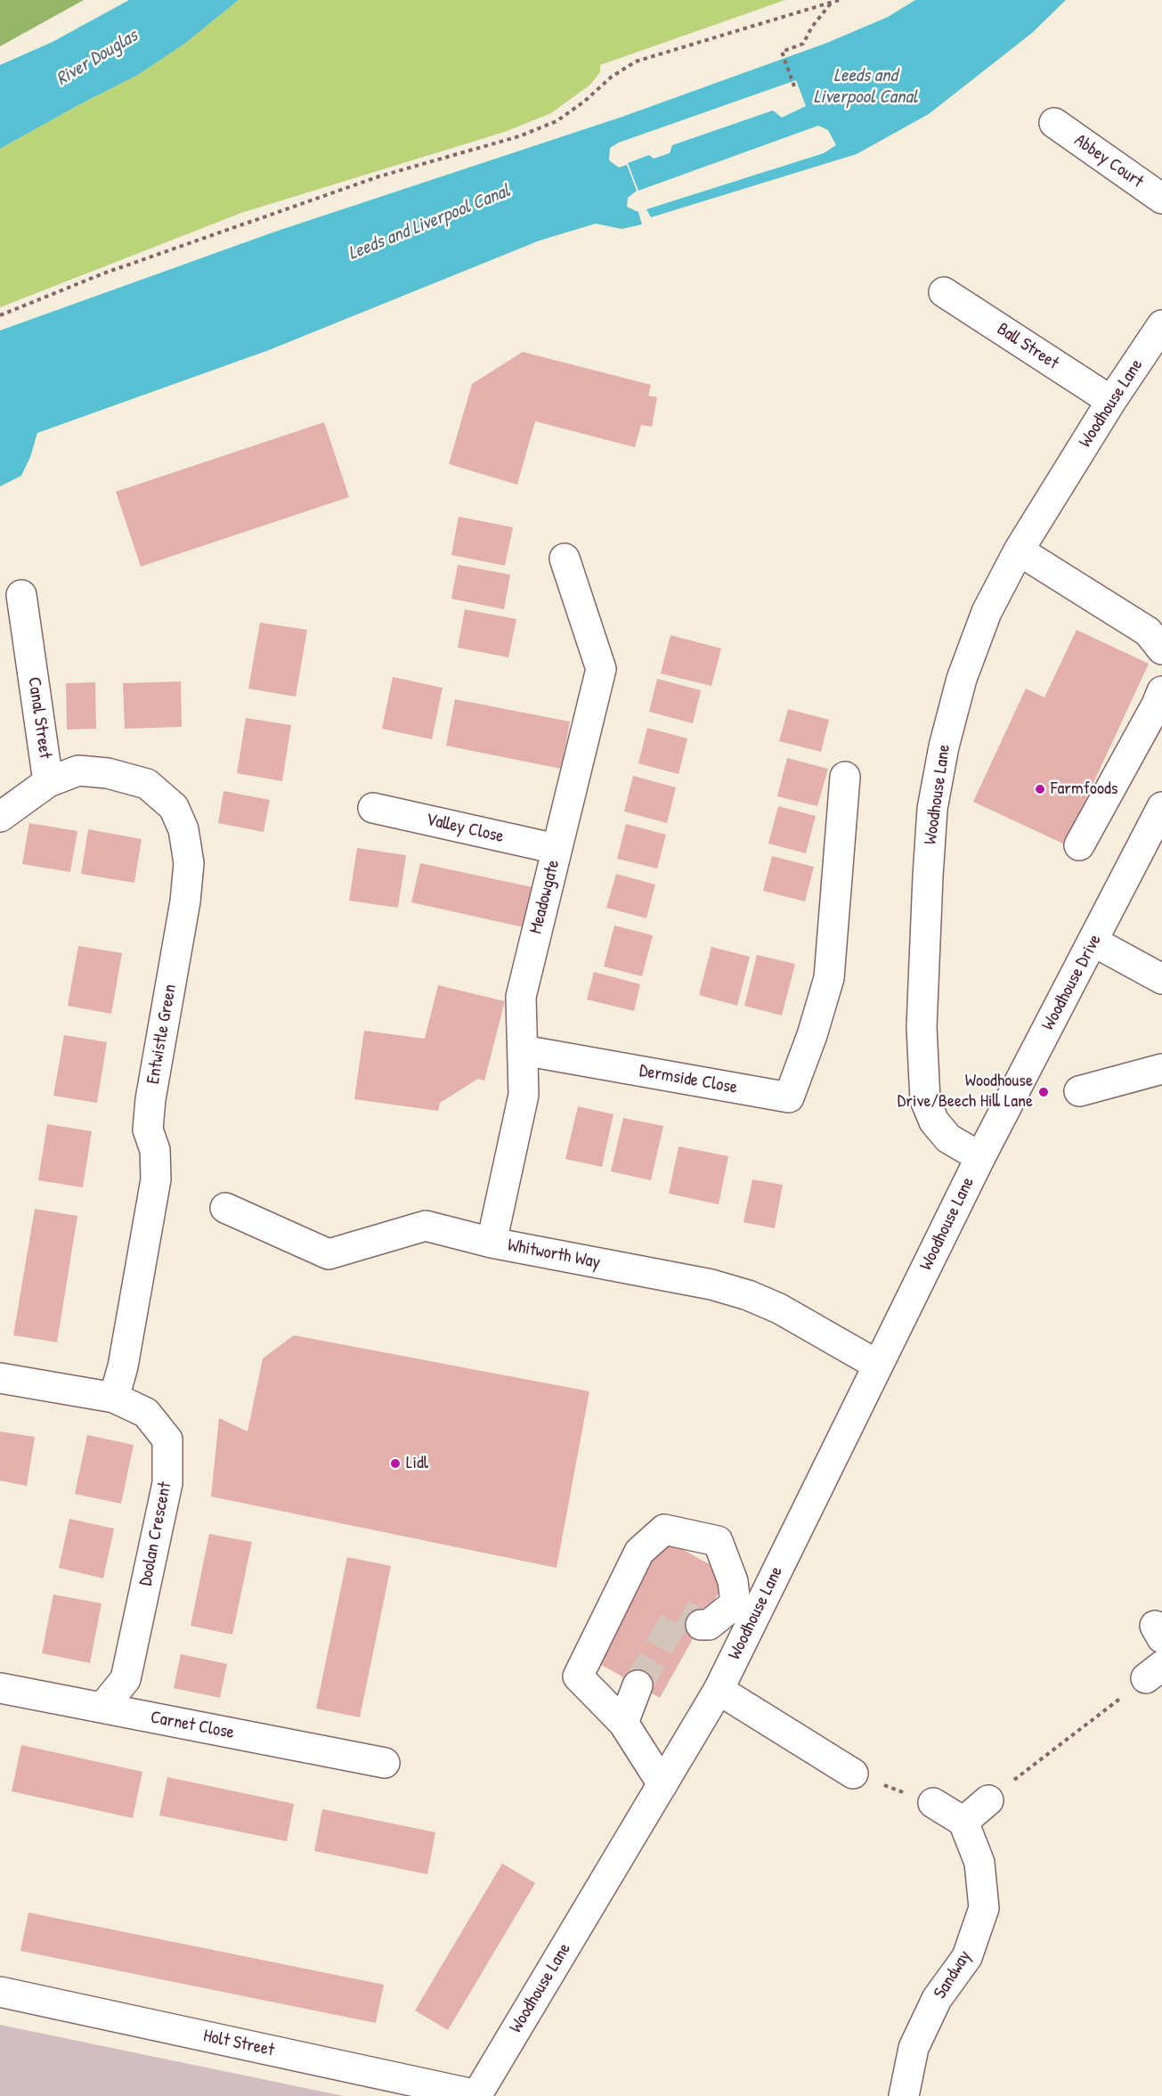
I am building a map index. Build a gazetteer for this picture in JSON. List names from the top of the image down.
{
  "streets": {
    "street": [
      "Abbey Court",
      "Ball Street",
      "Woodhouse Lane",
      "Canal Street",
      "Valley Close",
      "Meadowgate",
      "Woodhouse Drive",
      "Entwistle Green",
      "Dermside Close",
      "Whitworth Way",
      "Doolan Crescent",
      "Carnet Close",
      "Sandway",
      "Holt Street"
    ]
  },
  "crossings": [
    ["Ball Street", "Woodhouse Lane"],
    ["Woodhouse Lane", "Woodhouse Drive"],
    ["Woodhouse Lane", "Whitworth Way"],
    ["Woodhouse Lane", "Holt Street"],
    ["Canal Street", "Entwistle Green"],
    ["Valley Close", "Meadowgate"],
    ["Meadowgate", "Dermside Close"],
    ["Meadowgate", "Whitworth Way"],
    ["Entwistle Green", "Doolan Crescent"],
    ["Doolan Crescent", "Carnet Close"]
  ],
  "water": ["River Douglas", "Leeds and Liverpool Canal"],
  "places": ["Farmfoods", "Woodhouse Drive/Beech Hill Lane", "Lidl"]
}
